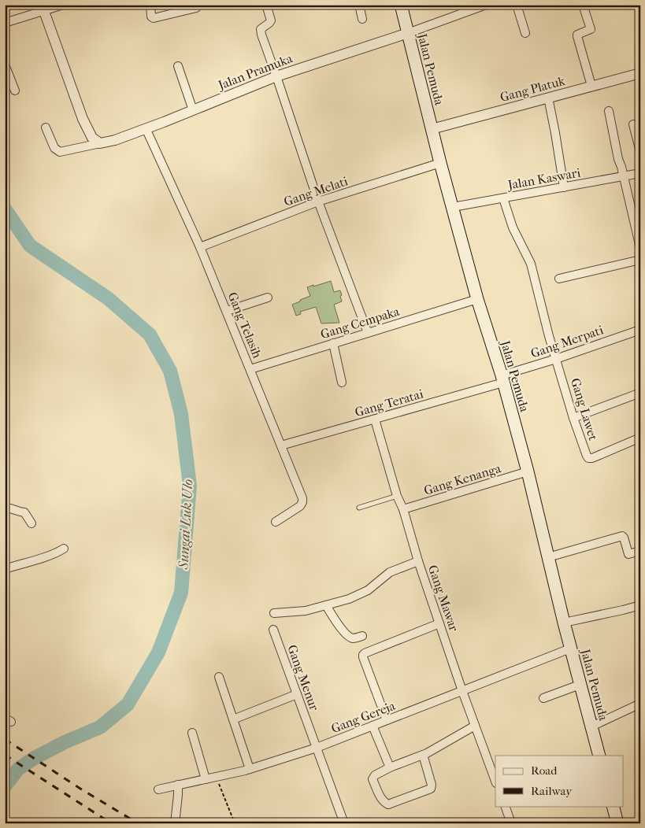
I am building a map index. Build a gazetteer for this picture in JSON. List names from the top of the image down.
{
  "streets": {
    "main road": ["Jalan Pemuda"],
    "street": [
      "Jalan Pramuka",
      "Gang Platuk",
      "Jalan Kaswari",
      "Gang Melati",
      "Gang Cempaka",
      "Gang Telasih",
      "Gang Merpati",
      "Gang Teratai",
      "Gang Lawet",
      "Gang Kenanga",
      "Gang Mawar",
      "Gang Menur",
      "Gang Gereja"
    ]
  },
  "crossings": [
    ["Jalan Pemuda", "Jalan Pramuka"],
    ["Jalan Pemuda", "Gang Platuk"],
    ["Jalan Pemuda", "Jalan Kaswari"],
    ["Jalan Pemuda", "Gang Melati"],
    ["Jalan Pemuda", "Gang Cempaka"],
    ["Jalan Pemuda", "Gang Merpati"],
    ["Jalan Pemuda", "Gang Teratai"],
    ["Jalan Pemuda", "Gang Kenanga"],
    ["Jalan Pemuda", "Gang Gereja"],
    ["Jalan Pramuka", "Gang Telasih"],
    ["Jalan Kaswari", "Gang Lawet"],
    ["Gang Melati", "Gang Telasih"],
    ["Gang Cempaka", "Gang Telasih"],
    ["Gang Telasih", "Gang Teratai"],
    ["Gang Merpati", "Gang Teratai"],
    ["Gang Merpati", "Gang Lawet"],
    ["Gang Teratai", "Gang Mawar"],
    ["Gang Kenanga", "Gang Mawar"],
    ["Gang Mawar", "Gang Gereja"],
    ["Gang Menur", "Gang Gereja"]
  ],
  "water": ["Sungai Luk Ulo"],
  "legend": ["Road", "Railway"]
}
